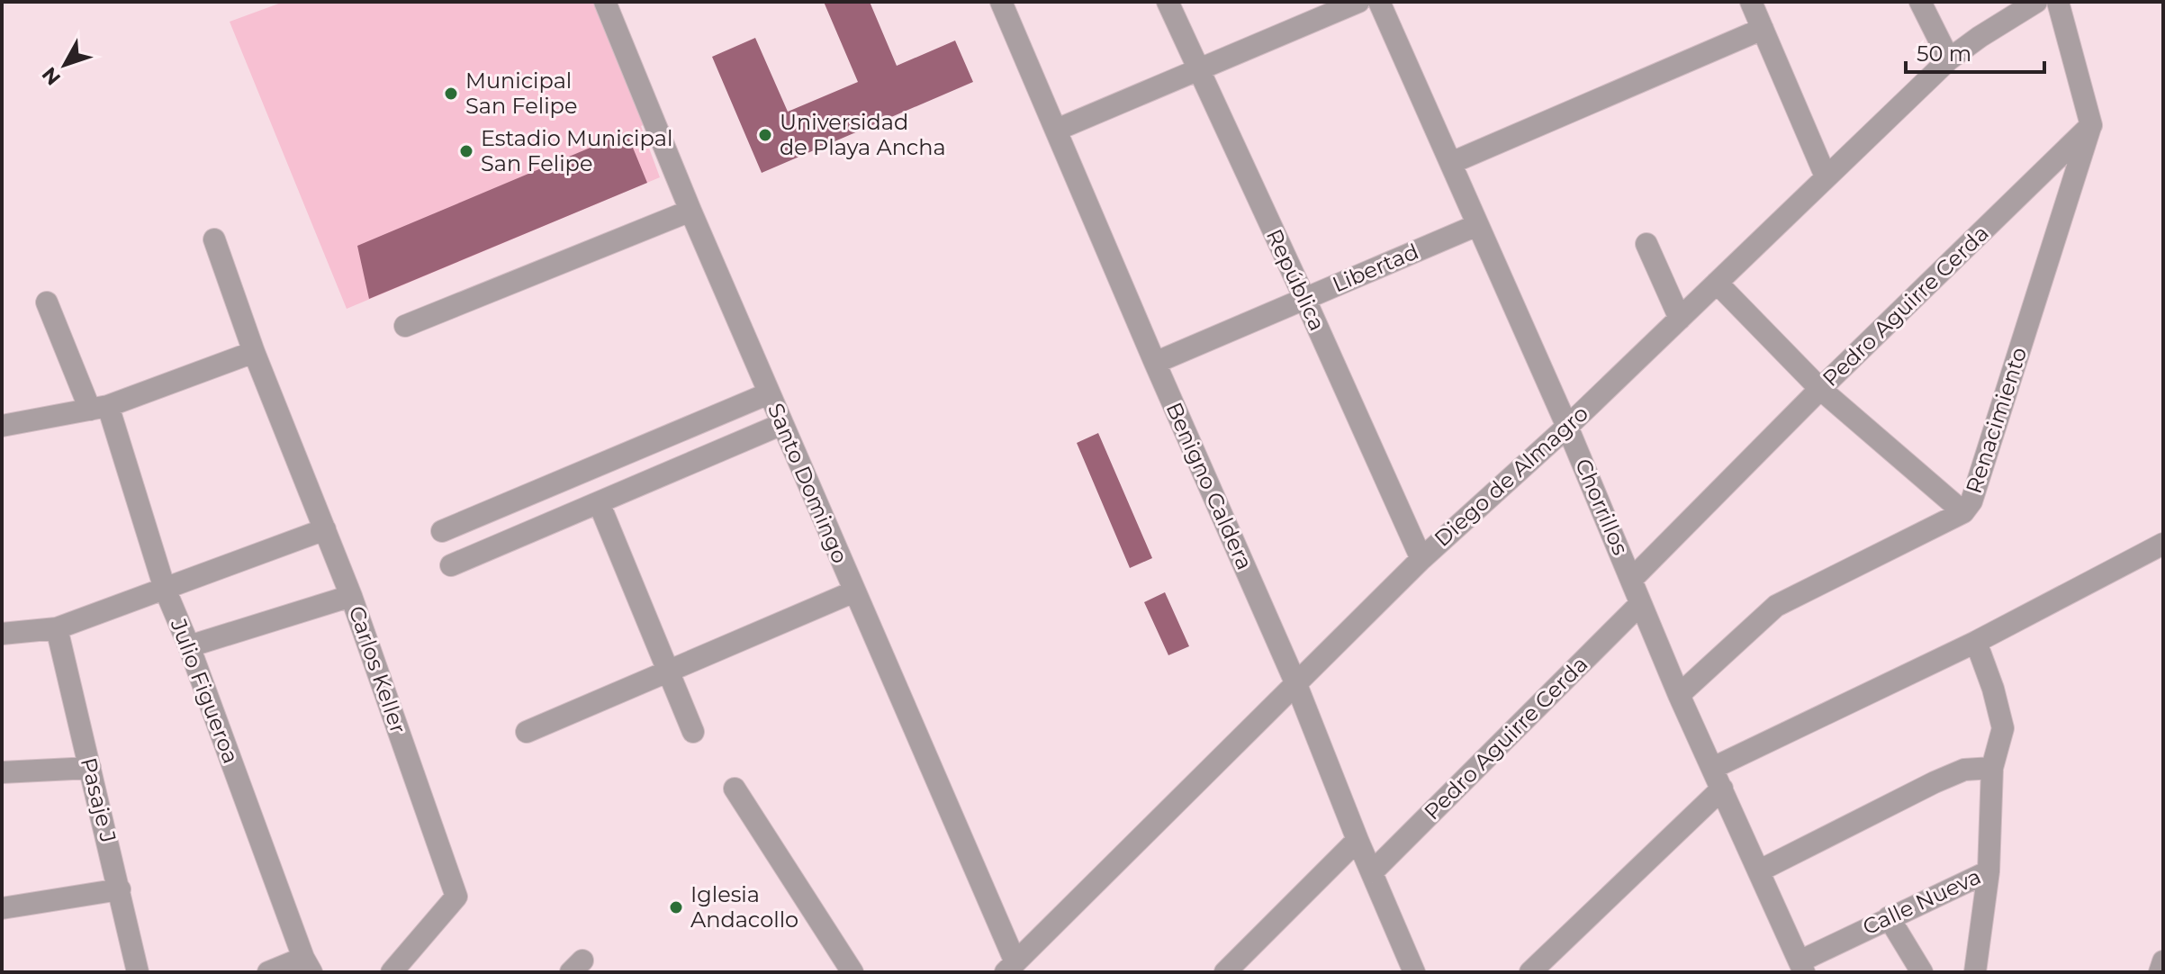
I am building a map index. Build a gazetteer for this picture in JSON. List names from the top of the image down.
{
  "streets": {
    "street": [
      "Libertad",
      "República",
      "Pedro Aguirre Cerda",
      "Renacimiento",
      "Diego de Almagro",
      "Santo Domingo",
      "Benigno Caldera",
      "Chorrillos",
      "Carlos Keller",
      "Julio Figueroa",
      "Pasaje J",
      "Calle Nueva"
    ]
  },
  "crossings": [
    ["Libertad", "República"],
    ["Libertad", "Benigno Caldera"],
    ["Libertad", "Chorrillos"],
    ["República", "Diego de Almagro"],
    ["Pedro Aguirre Cerda", "Renacimiento"],
    ["Pedro Aguirre Cerda", "Benigno Caldera"],
    ["Pedro Aguirre Cerda", "Chorrillos"],
    ["Renacimiento", "Chorrillos"],
    ["Diego de Almagro", "Santo Domingo"],
    ["Diego de Almagro", "Benigno Caldera"],
    ["Diego de Almagro", "Chorrillos"],
    ["Chorrillos", "Calle Nueva"]
  ],
  "places": [
    "Municipal San Felipe",
    "Universidad de Playa Ancha",
    "Estadio Municipal San Felipe",
    "Iglesia Andacollo"
  ],
  "scale_bar": "50 m",
  "north": "bottom left"
}
